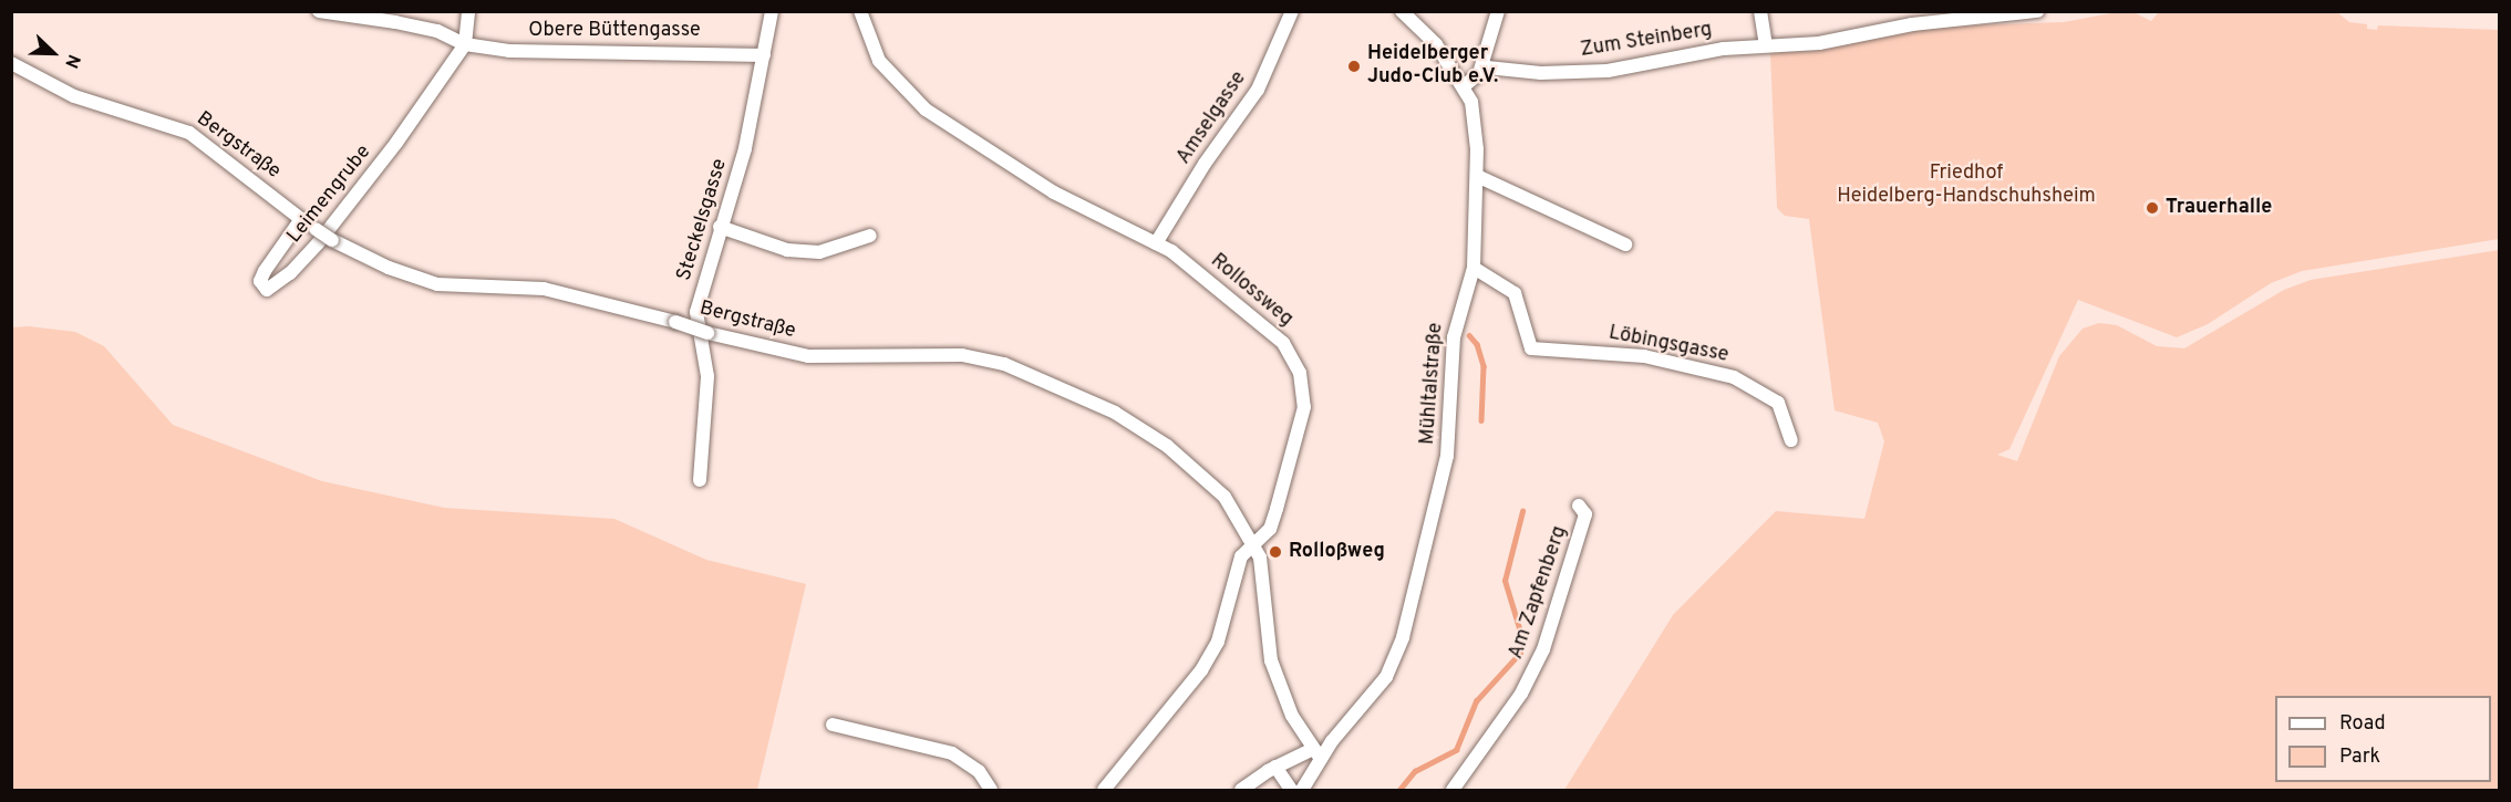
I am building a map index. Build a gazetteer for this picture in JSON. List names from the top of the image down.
{
  "streets": {
    "street": [
      "Obere Büttengasse",
      "Zum Steinberg",
      "Amselgasse",
      "Bergstraße",
      "Leimengrube",
      "Steckelsgasse",
      "Rollossweg",
      "Löbingsgasse",
      "Mühltalstraße",
      "Am Zapfenberg"
    ]
  },
  "crossings": [
    ["Obere Büttengasse", "Leimengrube"],
    ["Obere Büttengasse", "Steckelsgasse"],
    ["Amselgasse", "Rollossweg"],
    ["Bergstraße", "Leimengrube"],
    ["Bergstraße", "Rollossweg"],
    ["Bergstraße", "Mühltalstraße"],
    ["Löbingsgasse", "Mühltalstraße"]
  ],
  "parks": ["Friedhof Heidelberg-Handschuhsheim"],
  "places": ["Heidelberger Judo-Club e.V.", "Trauerhalle", "Rolloßweg"],
  "legend": ["Road", "Park"],
  "north": "bottom right"
}
